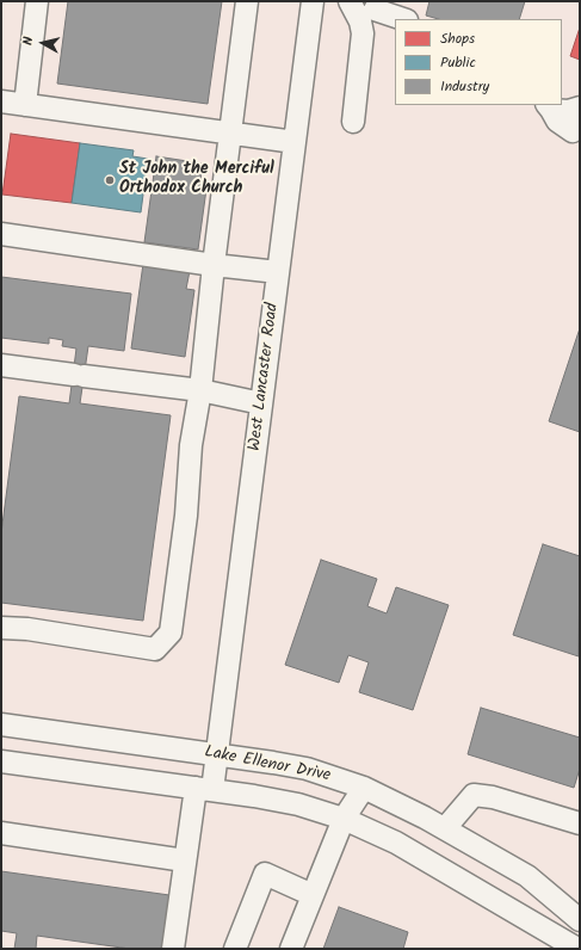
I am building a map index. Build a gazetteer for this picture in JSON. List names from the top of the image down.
{
  "streets": {
    "street": ["West Lancaster Road", "Lake Ellenor Drive"]
  },
  "crossings": [
    ["West Lancaster Road", "Lake Ellenor Drive"]
  ],
  "places": ["St John the Merciful Orthodox Church"],
  "legend": ["Shops", "Public", "Industry"],
  "north": "left"
}
